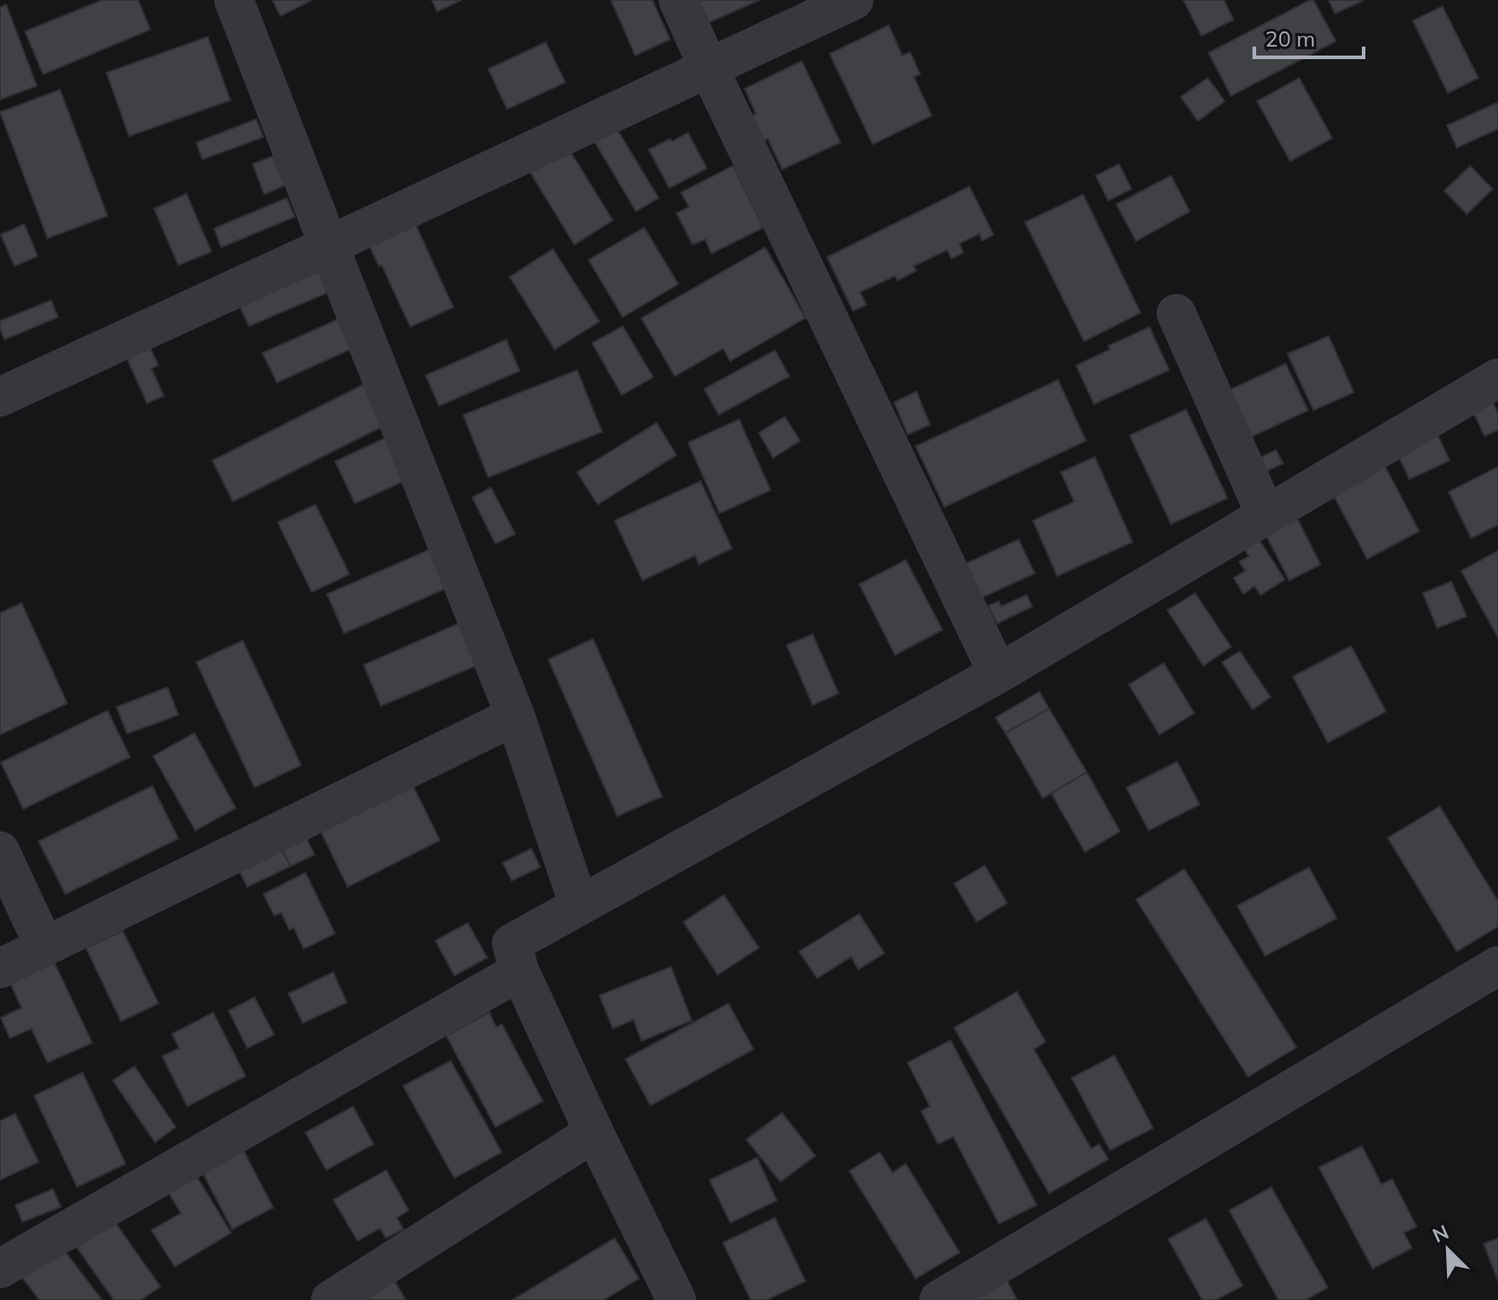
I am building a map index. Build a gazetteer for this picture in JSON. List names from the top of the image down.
{
  "scale_bar": "20 m",
  "north": "top left"
}
